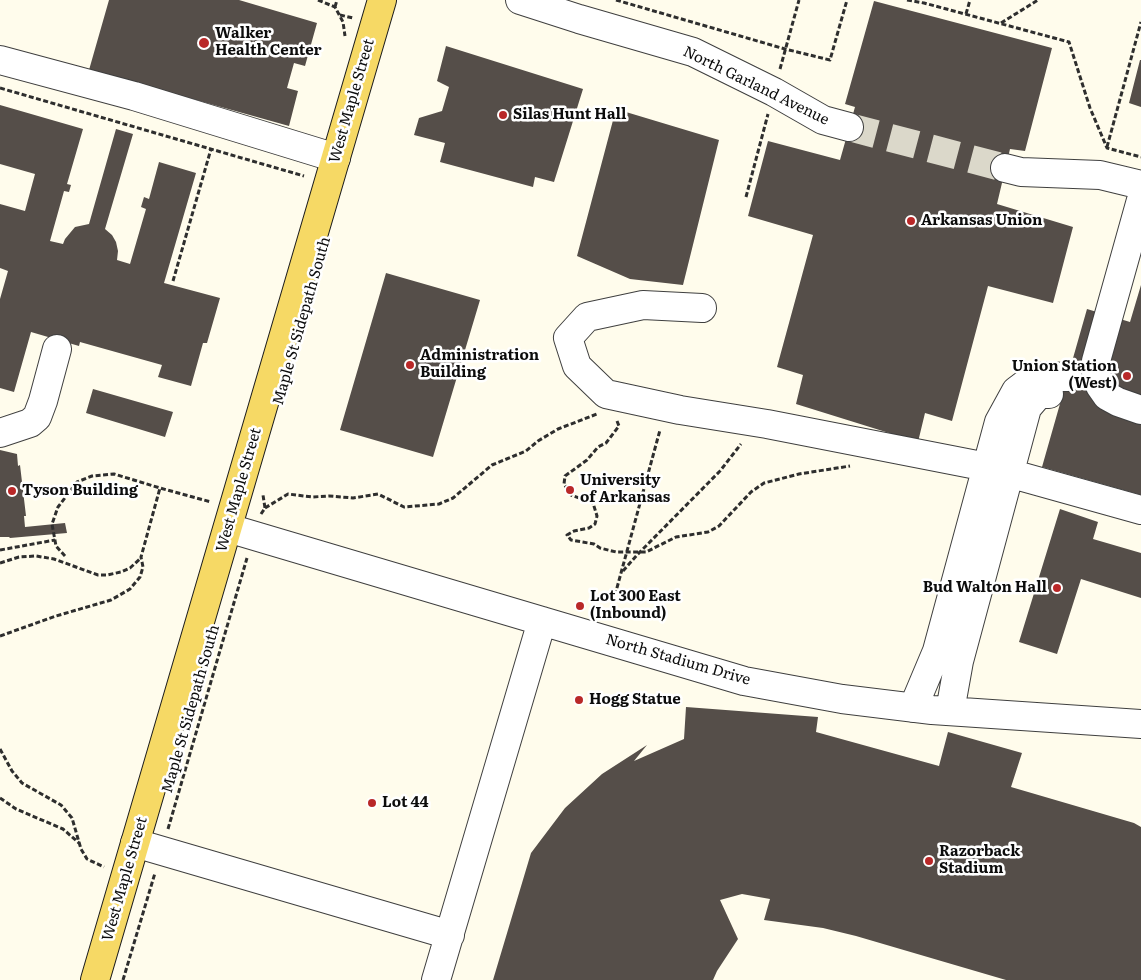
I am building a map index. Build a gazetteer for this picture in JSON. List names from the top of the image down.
{
  "streets": {
    "main road": ["West Maple Street"],
    "street": ["North Garland Avenue", "North Stadium Drive"],
    "path": ["Maple St Sidepath South"]
  },
  "crossings": [
    ["West Maple Street", "Maple St Sidepath South"],
    ["West Maple Street", "North Stadium Drive"],
    ["Maple St Sidepath South", "North Stadium Drive"]
  ],
  "places": [
    "Walker Health Center",
    "Silas Hunt Hall",
    "Arkansas Union",
    "Administration Building",
    "Union Station (West)",
    "University of Arkansas",
    "Tyson Building",
    "Bud Walton Hall",
    "Lot 300 East (Inbound)",
    "Hogg Statue",
    "Lot 44",
    "Razorback Stadium"
  ]
}
